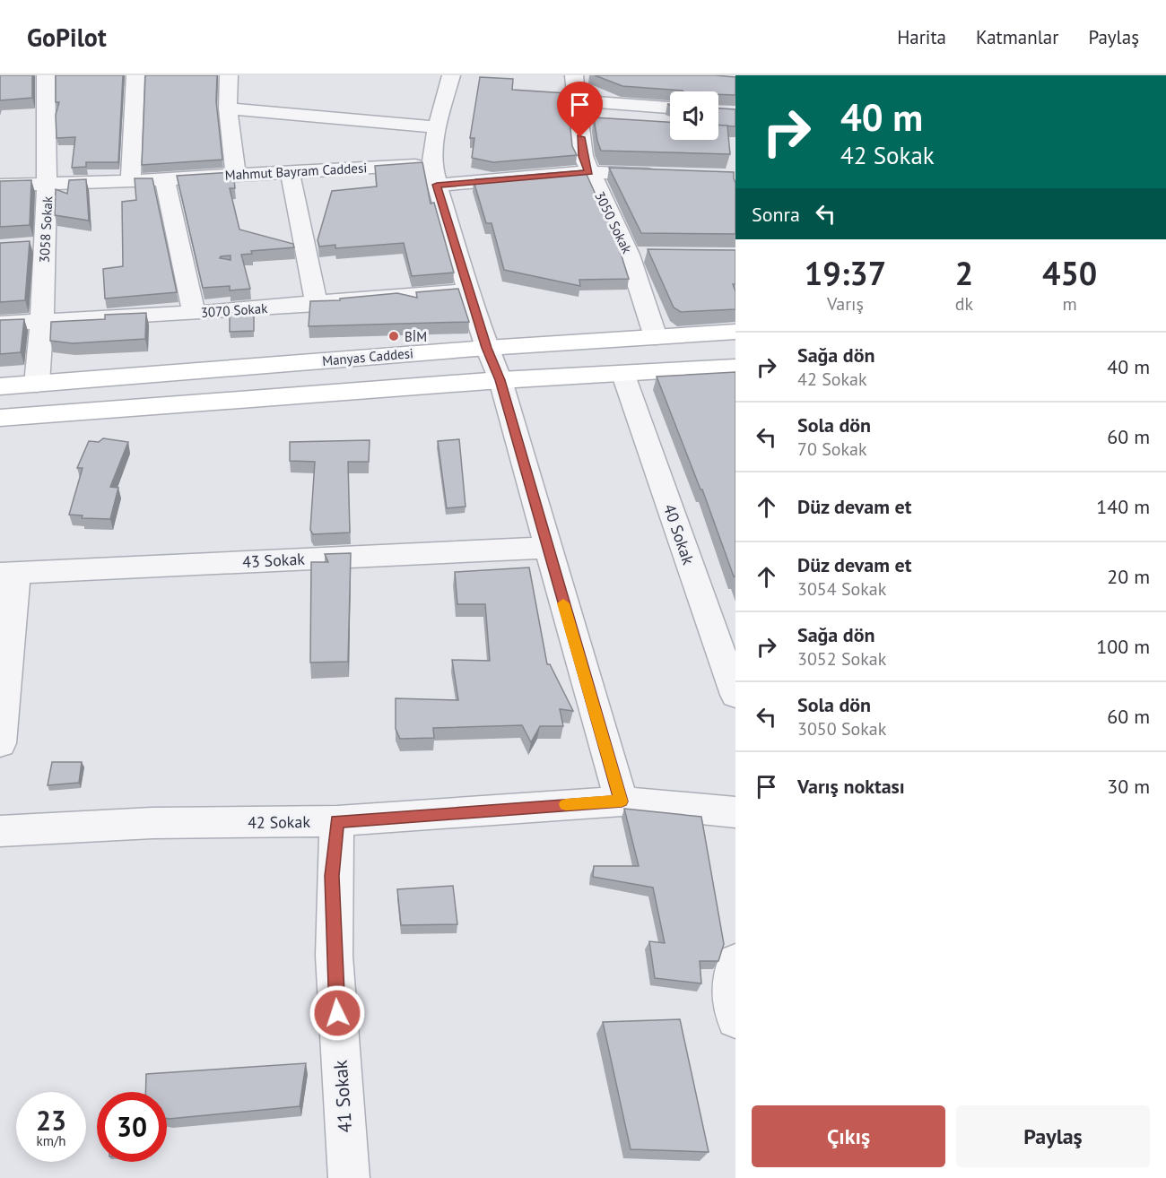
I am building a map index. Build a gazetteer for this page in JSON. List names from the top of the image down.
{
  "streets": {
    "main road": ["Manyas Caddesi"],
    "street": [
      "Mahmut Bayram Caddesi",
      "3050 Sokak",
      "3058 Sokak",
      "3070 Sokak",
      "40 Sokak",
      "43 Sokak",
      "42 Sokak",
      "41 Sokak"
    ]
  },
  "crossings": [
    ["Mahmut Bayram Caddesi", "3058 Sokak"],
    ["3050 Sokak", "Manyas Caddesi"],
    ["3058 Sokak", "3070 Sokak"],
    ["3058 Sokak", "Manyas Caddesi"],
    ["42 Sokak", "41 Sokak"]
  ],
  "places": ["BİM"],
  "page": {
    "header": "GoPilot",
    "nav": ["Harita", "Katmanlar", "Paylaş"],
    "turn": ["40 m", "42 Sokak"],
    "then": "Sonra",
    "eta": [
      "19:37",
      "Varış",
      "2",
      "dk",
      "450",
      "m"
    ],
    "list": [
      {
        "name": "Sağa dön",
        "note": "42 Sokak",
        "value": "40 m"
      },
      {
        "name": "Sola dön",
        "note": "70 Sokak",
        "value": "60 m"
      },
      {
        "name": "Düz devam et",
        "value": "140 m"
      },
      {
        "name": "Düz devam et",
        "note": "3054 Sokak",
        "value": "20 m"
      },
      {
        "name": "Sağa dön",
        "note": "3052 Sokak",
        "value": "100 m"
      },
      {
        "name": "Sola dön",
        "note": "3050 Sokak",
        "value": "60 m"
      },
      {
        "name": "Varış noktası",
        "value": "30 m"
      }
    ],
    "speed": "23 km/h",
    "limit": "30",
    "buttons": ["Çıkış", "Paylaş"]
  }
}
